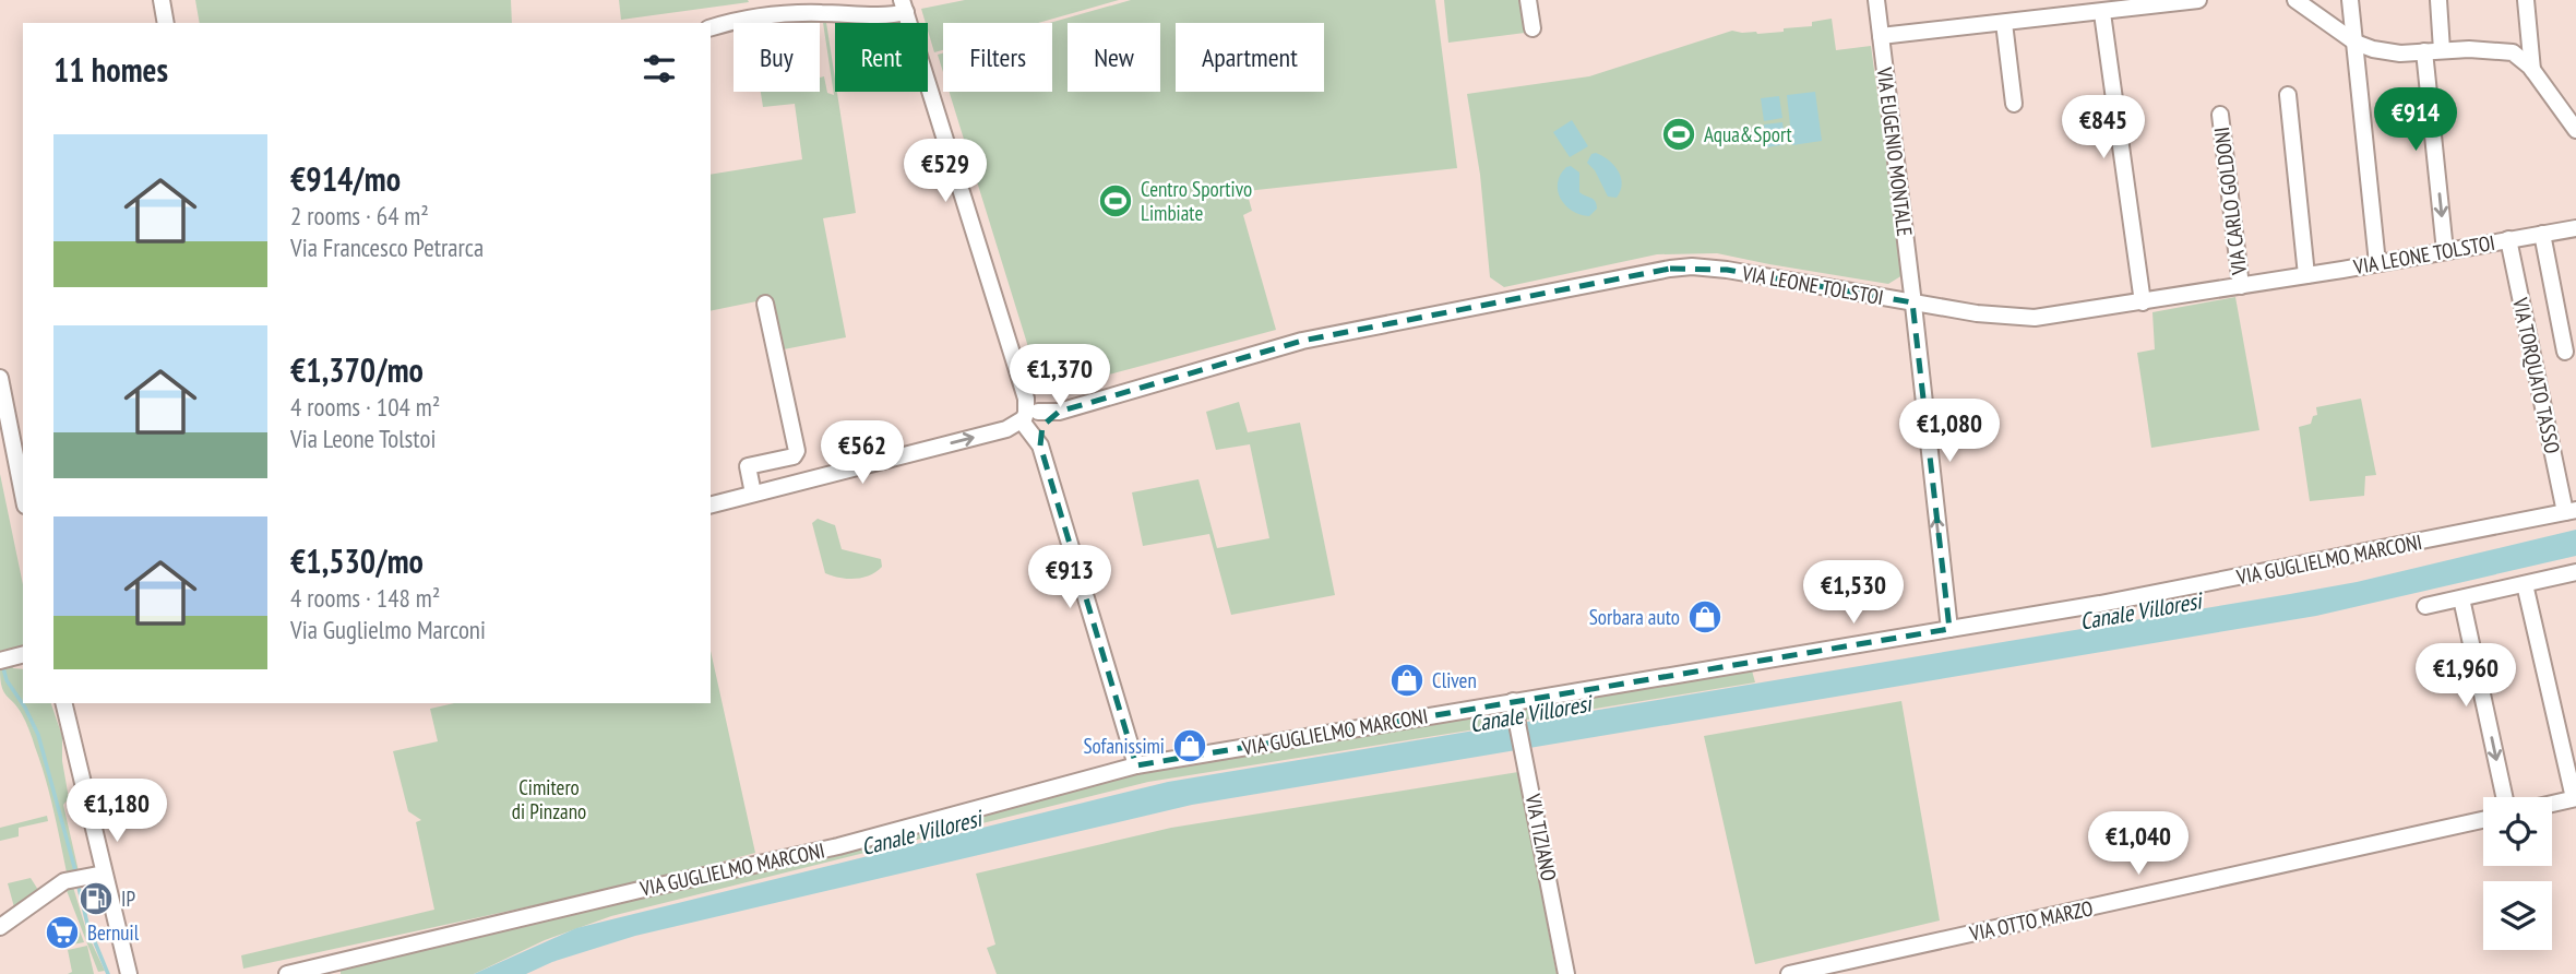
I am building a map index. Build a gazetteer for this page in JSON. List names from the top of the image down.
{
  "streets": {
    "street": [
      "VIA EUGENIO MONTALE",
      "VIA CARLO GOLDONI",
      "VIA LEONE TOLSTOI",
      "VIA TORQUATO TASSO",
      "VIA GUGLIELMO MARCONI",
      "VIA TIZIANO",
      "VIA OTTO MARZO"
    ]
  },
  "crossings": [
    ["VIA EUGENIO MONTALE", "VIA LEONE TOLSTOI"],
    ["VIA EUGENIO MONTALE", "VIA GUGLIELMO MARCONI"],
    ["VIA CARLO GOLDONI", "VIA LEONE TOLSTOI"],
    ["VIA LEONE TOLSTOI", "VIA TORQUATO TASSO"],
    ["VIA TORQUATO TASSO", "VIA GUGLIELMO MARCONI"],
    ["VIA GUGLIELMO MARCONI", "VIA TIZIANO"]
  ],
  "one_way": ["VIA EUGENIO MONTALE"],
  "water": ["Canale Villoresi"],
  "parks": ["Cimitero di Pinzano"],
  "places": {
    "sports": ["Aqua&Sport", "Centro Sportivo Limbiate"],
    "shop": ["Sorbara auto", "Cliven", "Sofanissimi"],
    "fuel station": ["IP"],
    "supermarket": ["Bernuil"]
  },
  "page": {
    "chip": [
      "Buy",
      "Rent",
      "Filters",
      "New",
      "Apartment"
    ],
    "heading": "11 homes",
    "price": [
      "€914",
      "€845",
      "€529",
      "€1,370",
      "€1,080",
      "€562",
      "€913",
      "€1,530",
      "€1,960",
      "€1,180",
      "€1,040"
    ],
    "list": [
      {
        "name": "€914/mo",
        "note": "2 rooms · 64 m² · Via Francesco Petrarca"
      },
      {
        "name": "€1,370/mo",
        "note": "4 rooms · 104 m² · Via Leone Tolstoi"
      },
      {
        "name": "€1,530/mo",
        "note": "4 rooms · 148 m² · Via Guglielmo Marconi"
      }
    ]
  }
}
